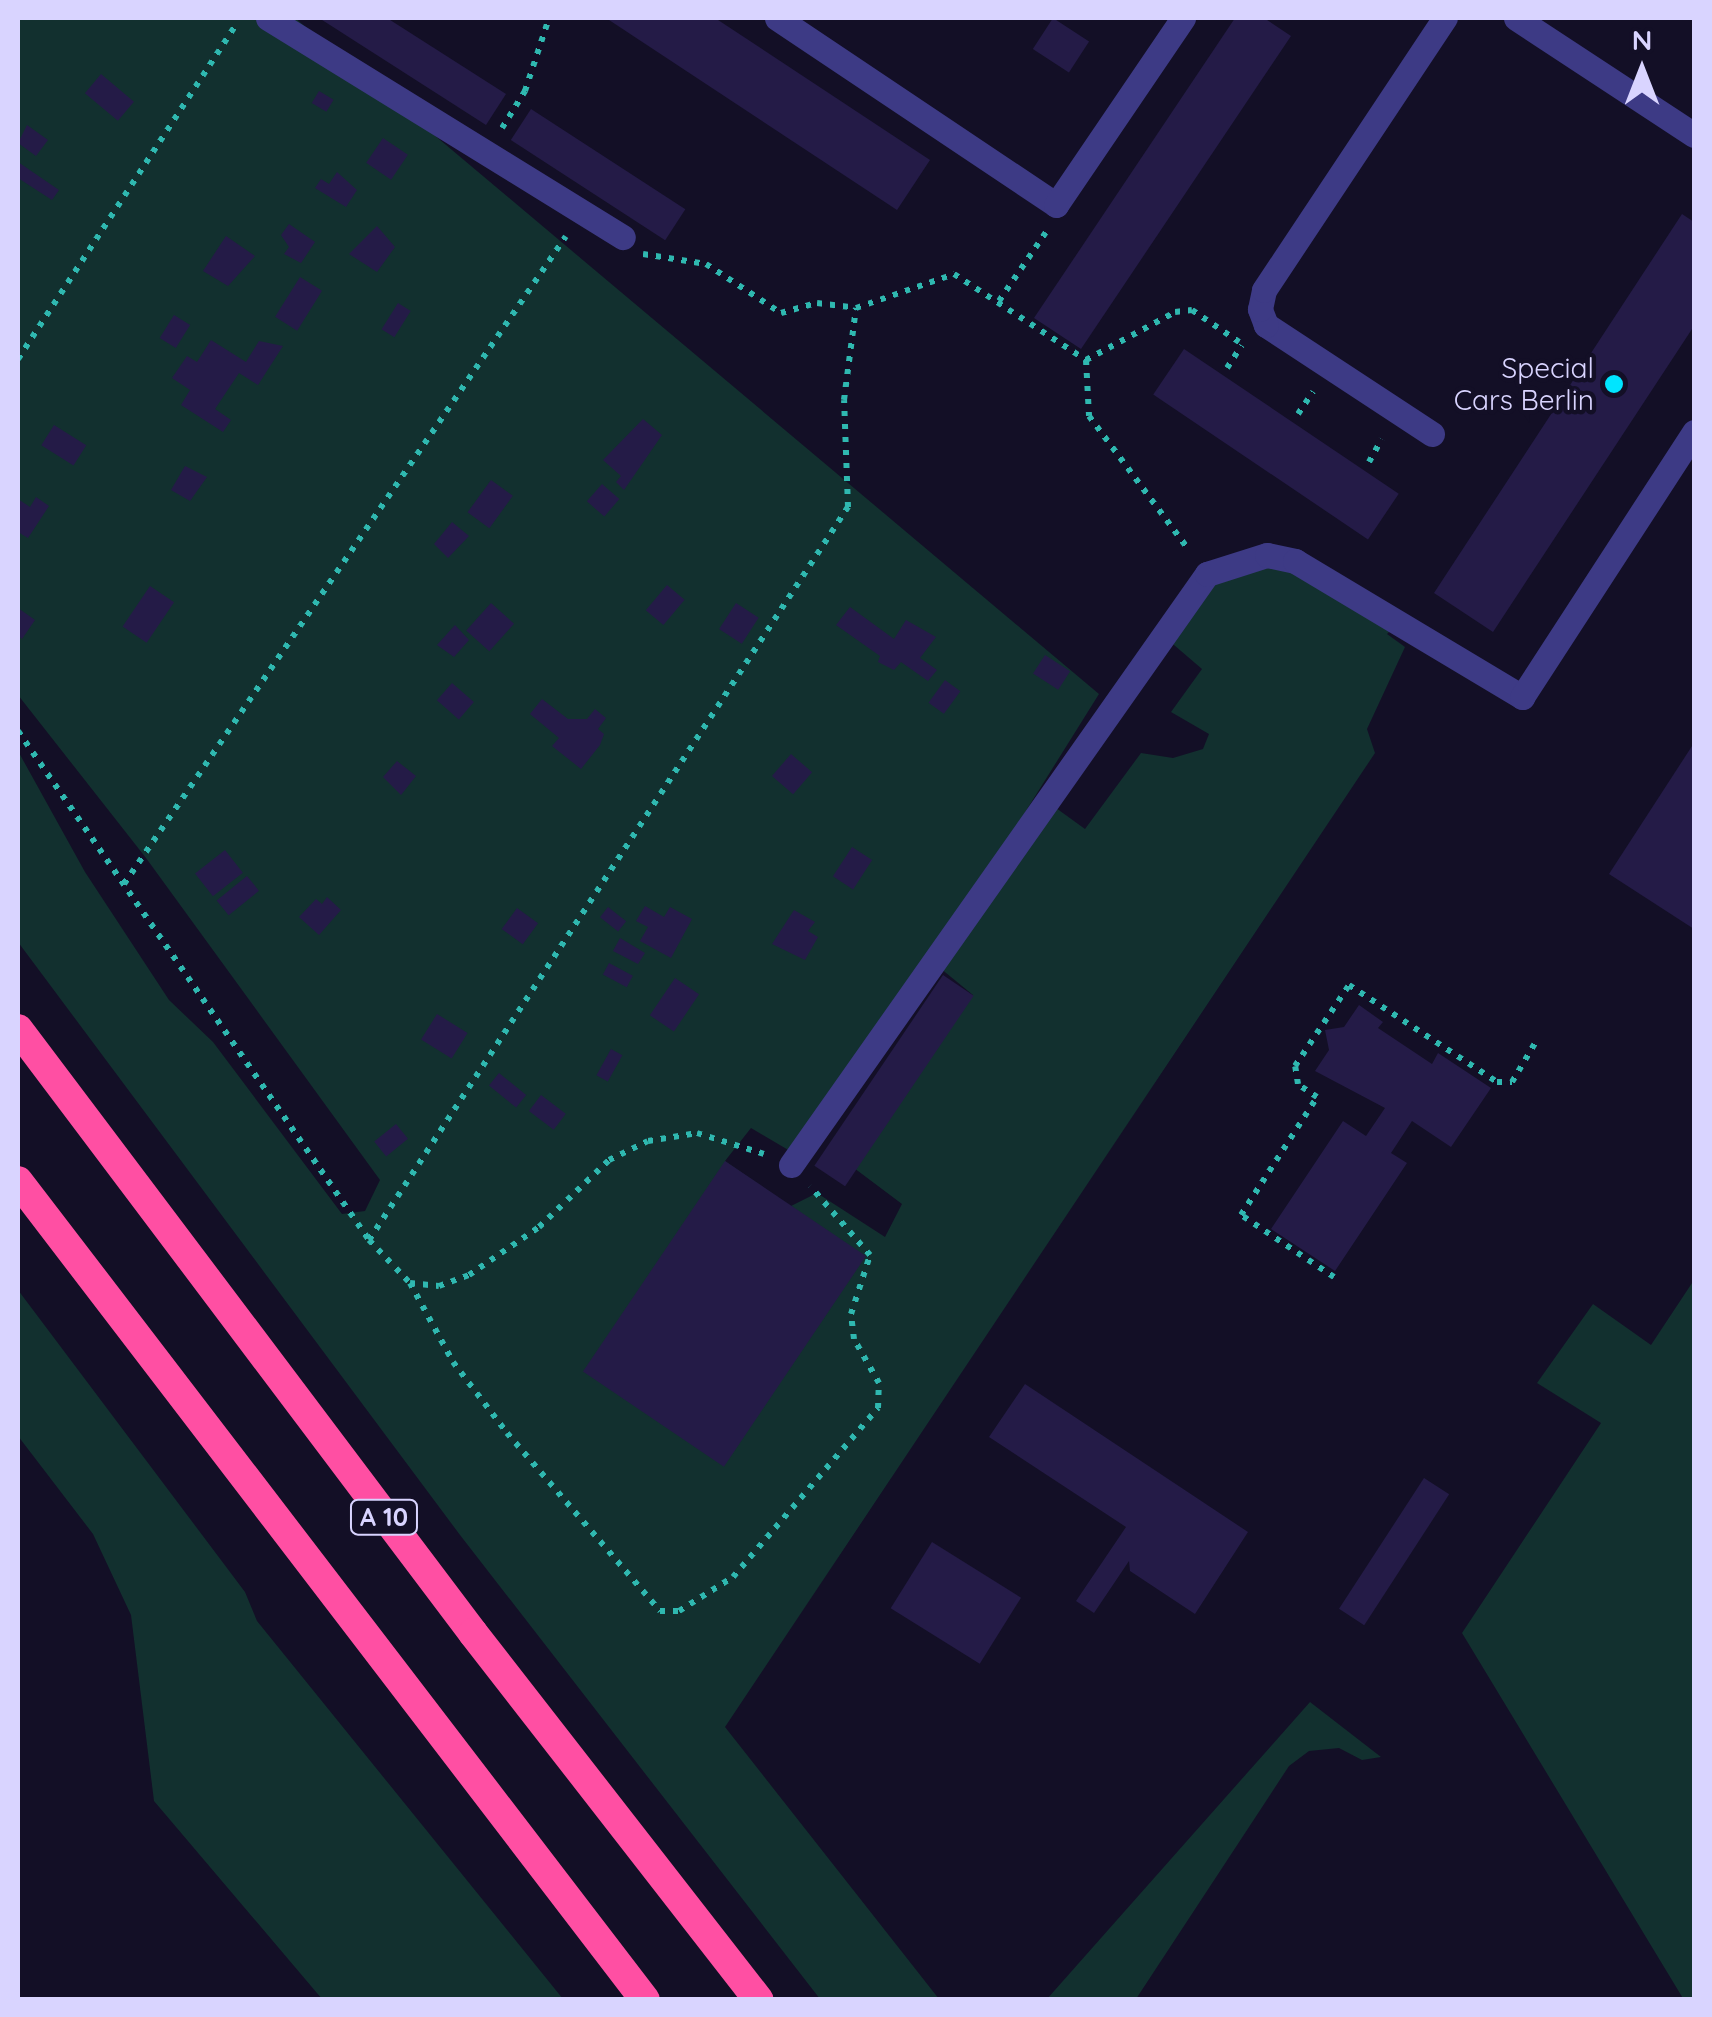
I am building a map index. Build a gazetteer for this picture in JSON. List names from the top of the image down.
{
  "streets": {
    "highway": ["A 10"]
  },
  "places": ["Special Cars Berlin"],
  "north": "top"
}
